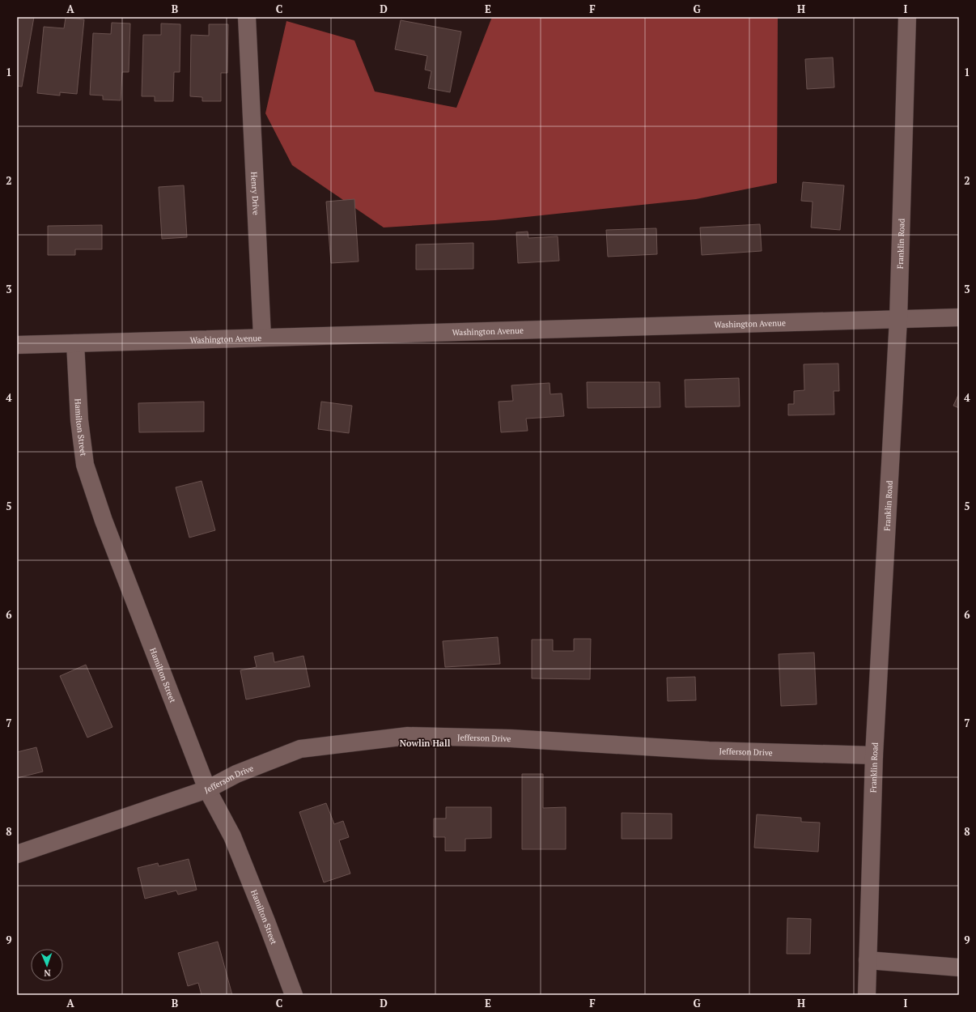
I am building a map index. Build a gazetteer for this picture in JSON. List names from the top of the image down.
{
  "streets": {
    "street": [
      "Henry Drive",
      "Franklin Road",
      "Washington Avenue",
      "Hamilton Street",
      "Jefferson Drive"
    ]
  },
  "crossings": [
    ["Henry Drive", "Washington Avenue"],
    ["Franklin Road", "Washington Avenue"],
    ["Franklin Road", "Jefferson Drive"],
    ["Washington Avenue", "Hamilton Street"],
    ["Hamilton Street", "Jefferson Drive"]
  ],
  "districts": ["Nowlin Hall"],
  "north": "bottom",
  "grid": {
    "columns": [
      "A",
      "B",
      "C",
      "D",
      "E",
      "F",
      "G",
      "H",
      "I"
    ],
    "rows": [
      "1",
      "2",
      "3",
      "4",
      "5",
      "6",
      "7",
      "8",
      "9"
    ]
  }
}
